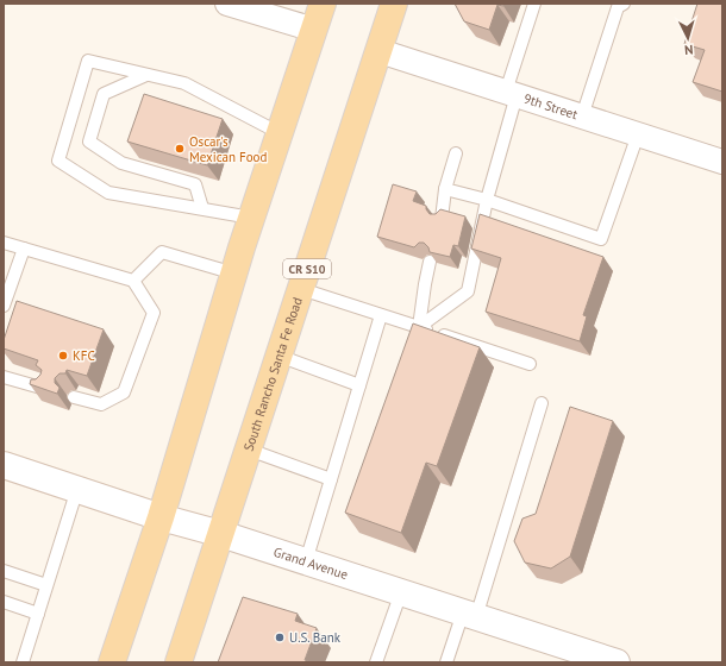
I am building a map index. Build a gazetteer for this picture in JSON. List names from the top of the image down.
{
  "streets": {
    "main road": ["CR S10", "South Rancho Santa Fe Road"],
    "street": ["9th Street", "Grand Avenue"]
  },
  "crossings": [
    ["9th Street", "South Rancho Santa Fe Road"],
    ["South Rancho Santa Fe Road", "Grand Avenue"]
  ],
  "places": ["Oscar's Mexican Food", "KFC", "U.S. Bank"],
  "north": "bottom"
}
